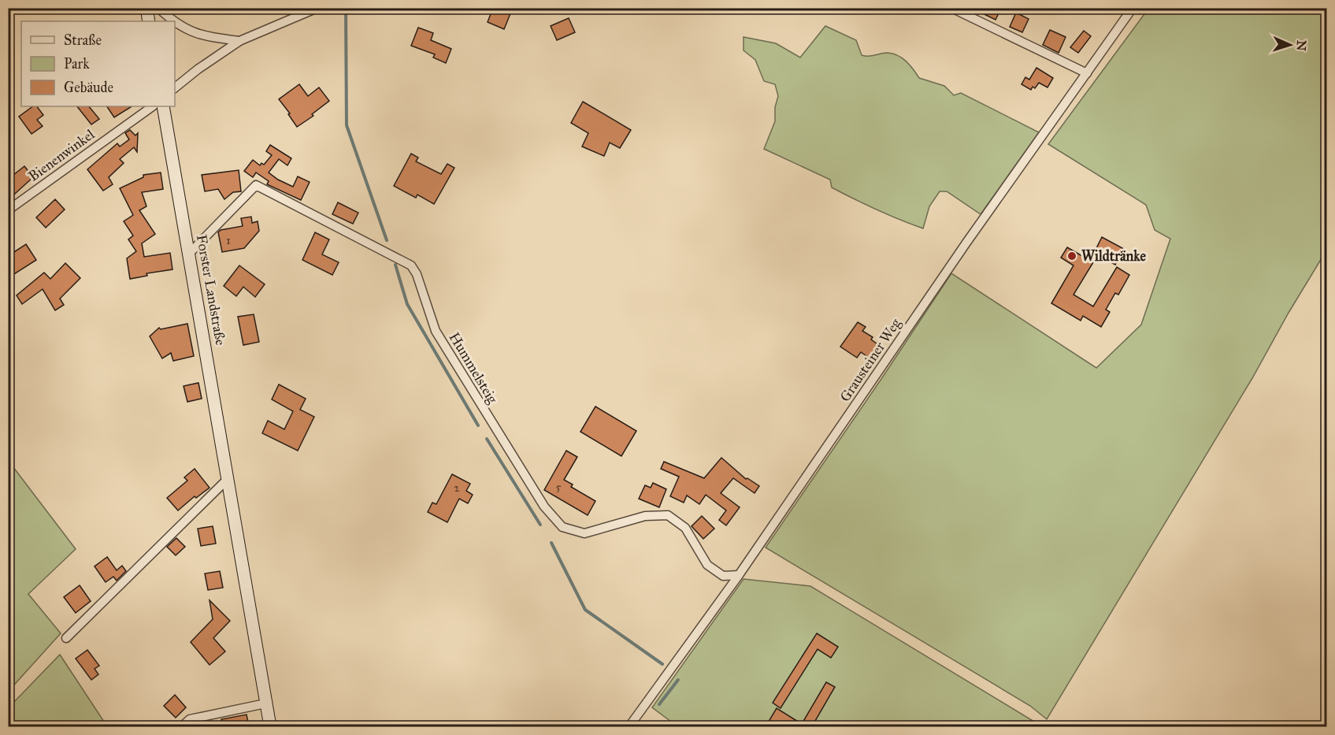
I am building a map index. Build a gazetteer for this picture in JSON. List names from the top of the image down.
{
  "streets": {
    "main road": ["Forster Landstraße"],
    "street": ["Bienenwinkel", "Grausteiner Weg", "Hummelsteig"]
  },
  "crossings": [
    ["Forster Landstraße", "Hummelsteig"],
    ["Grausteiner Weg", "Hummelsteig"]
  ],
  "places": ["Wildtränke"],
  "house_numbers": ["1", "5", "2"],
  "legend": ["Straße", "Park", "Gebäude"],
  "north": "right"
}
